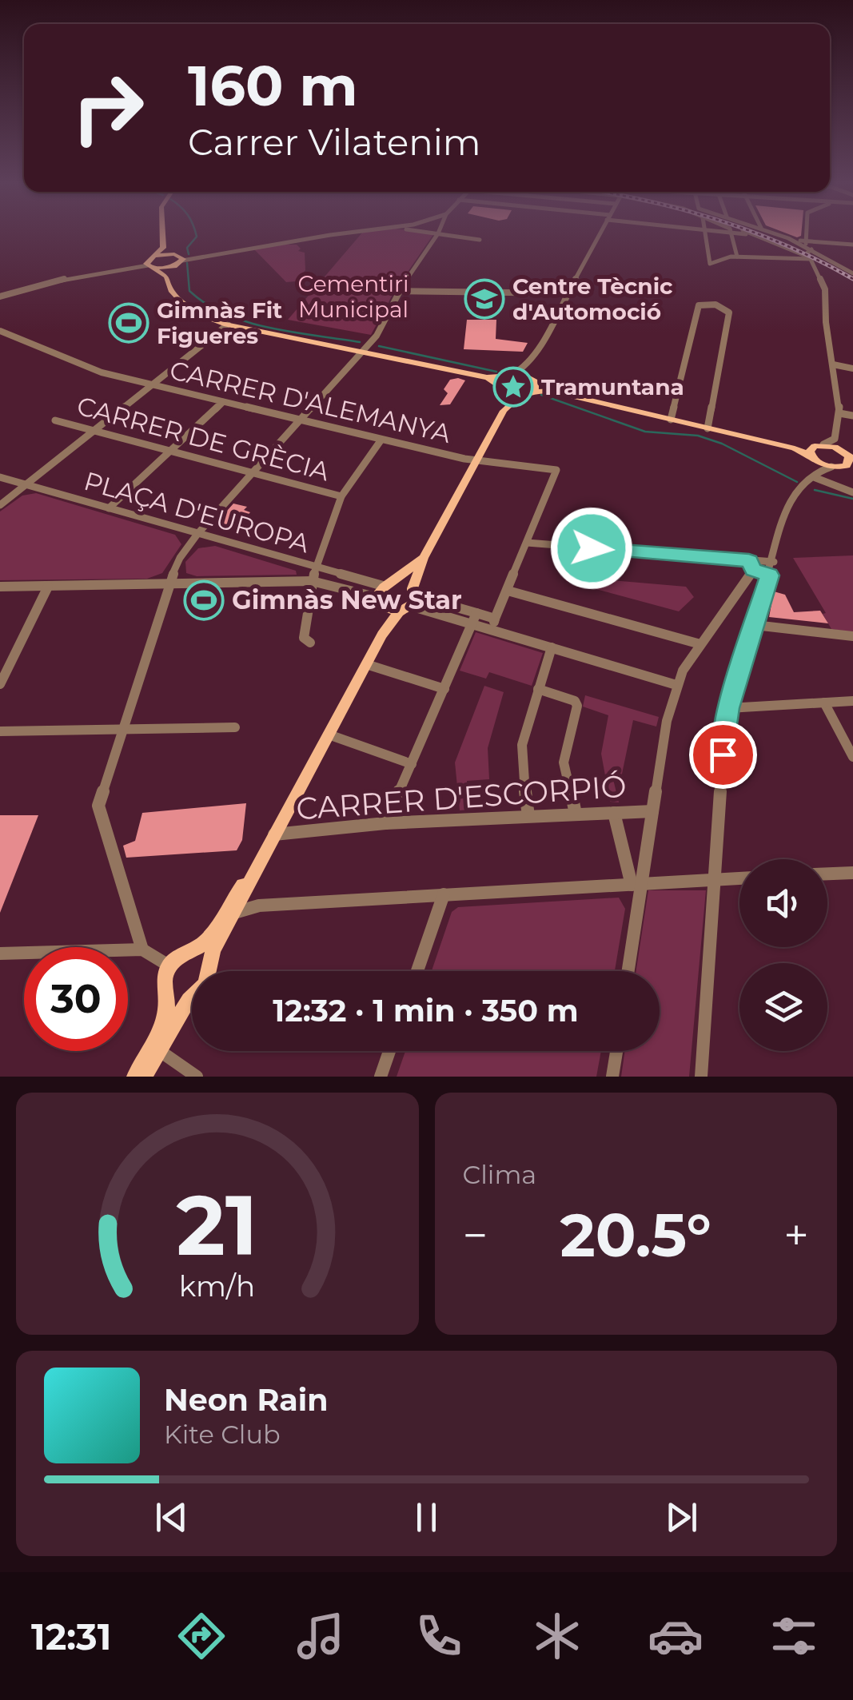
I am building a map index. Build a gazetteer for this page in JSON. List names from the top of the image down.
{
  "streets": {
    "street": [
      "CARRER D'ALEMANYA",
      "CARRER DE GRÈCIA",
      "PLAÇA D'EUROPA",
      "CARRER D'ESCORPIÓ"
    ]
  },
  "parks": ["Cementiri Municipal"],
  "places": {
    "school or university": ["Centre Tècnic d'Automoció"],
    "sports": ["Gimnàs Fit Figueres", "Gimnàs New Star"],
    "place": ["Tramuntana"]
  },
  "page": {
    "turn": ["160 m", "Carrer Vilatenim"],
    "limit": "30",
    "trip": "12:32 · 1 min · 350 m",
    "tile": "Clima",
    "heat": ["−", "20.5°", "+"],
    "song": ["Neon Rain", "Kite Club"],
    "tabs": "12:31",
    "gauge": ["21", "km/h"]
  }
}
